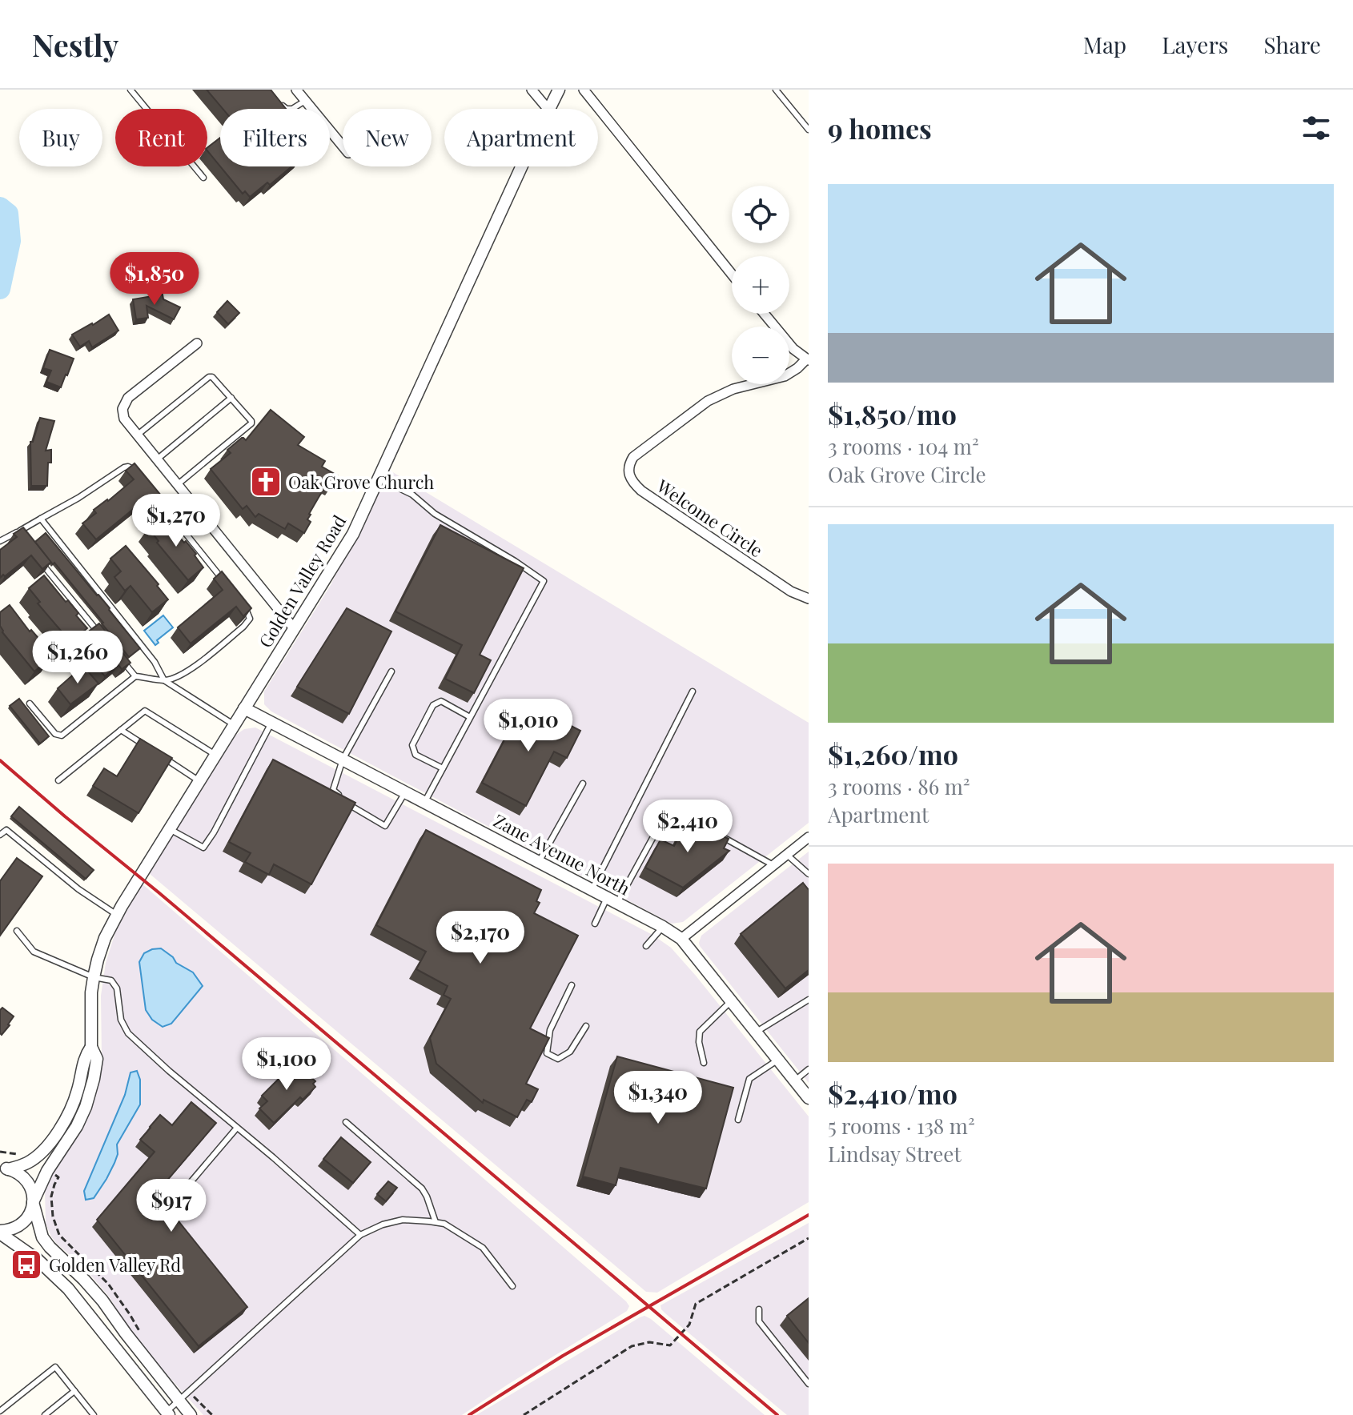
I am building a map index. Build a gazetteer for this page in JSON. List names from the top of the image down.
{
  "streets": {
    "street": ["Welcome Circle", "Golden Valley Road", "Zane Avenue North"]
  },
  "crossings": [
    ["Golden Valley Road", "Zane Avenue North"]
  ],
  "places": {
    "church": ["Oak Grove Church"],
    "bus stop": ["Golden Valley Rd"]
  },
  "page": {
    "header": "Nestly",
    "nav": ["Map", "Layers", "Share"],
    "heading": "9 homes",
    "chip": [
      "Buy",
      "Rent",
      "Filters",
      "New",
      "Apartment"
    ],
    "list": [
      {
        "name": "$1,850/mo",
        "note": "3 rooms · 104 m² · Oak Grove Circle"
      },
      {
        "name": "$1,260/mo",
        "note": "3 rooms · 86 m² · Apartment"
      },
      {
        "name": "$2,410/mo",
        "note": "5 rooms · 138 m² · Lindsay Street"
      }
    ],
    "map_buttons": ["+", "−"],
    "price": [
      "$1,850",
      "$1,270",
      "$1,260",
      "$1,010",
      "$2,410",
      "$2,170",
      "$1,100",
      "$1,340",
      "$917"
    ]
  }
}
